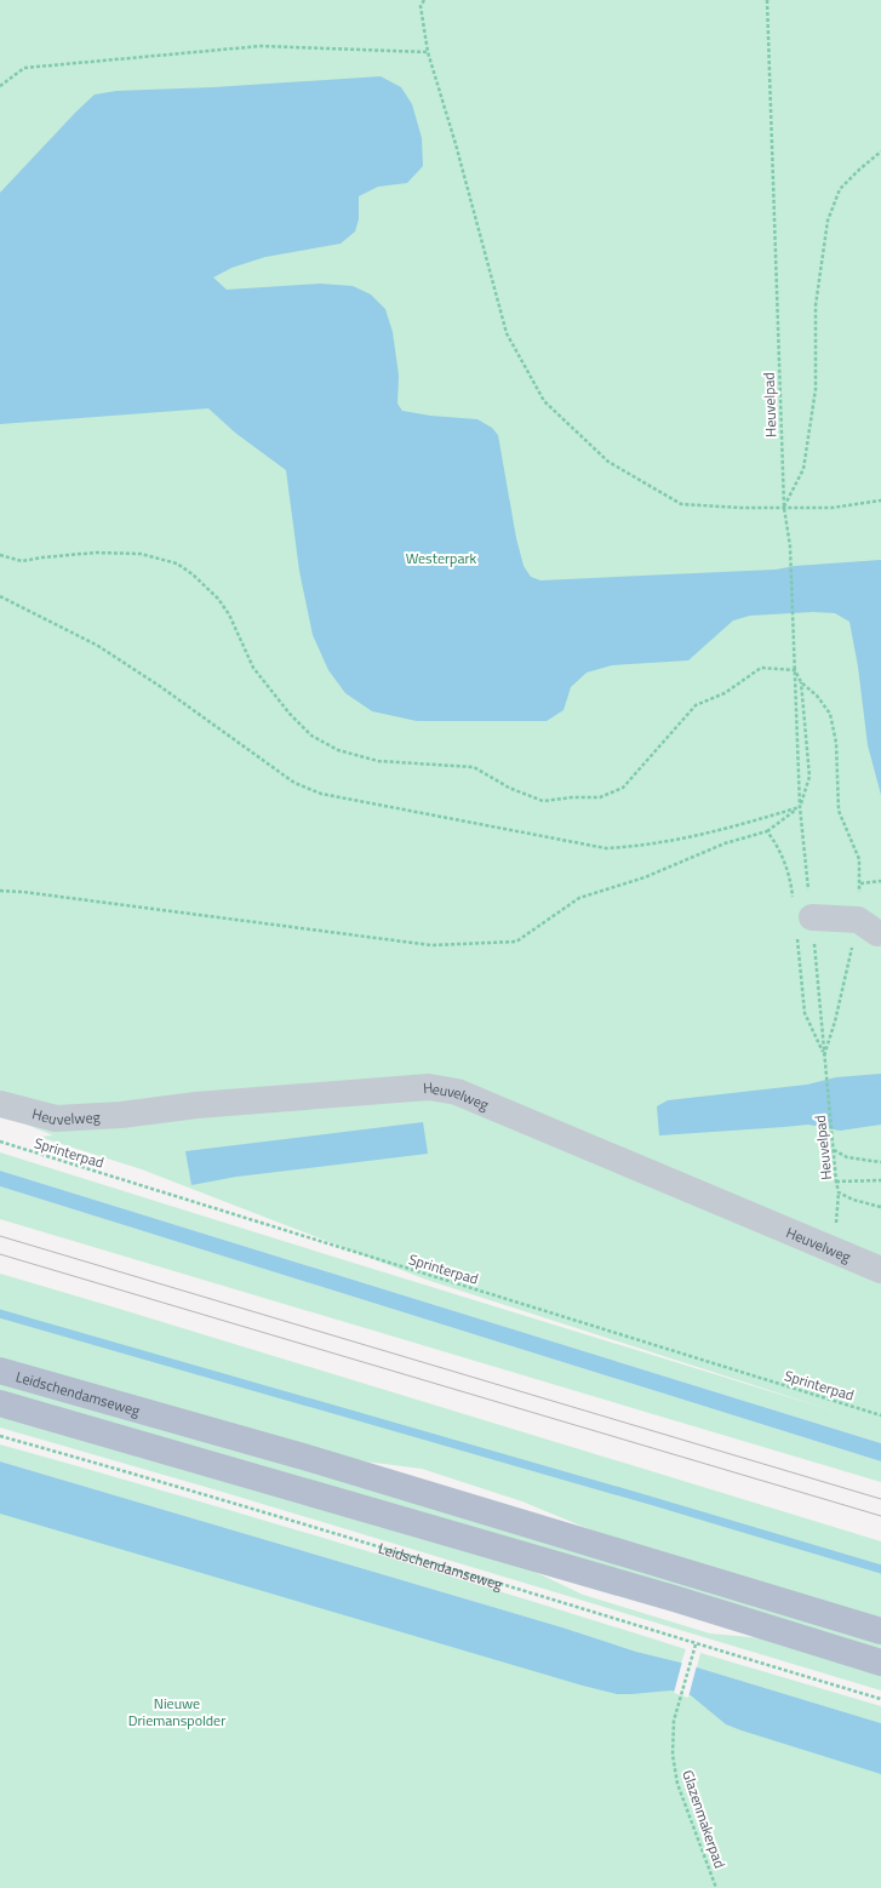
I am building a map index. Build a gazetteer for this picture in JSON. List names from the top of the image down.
{
  "streets": {
    "main road": ["Leidschendamseweg"],
    "street": ["Heuvelweg"],
    "path": ["Heuvelpad", "Sprinterpad", "Glazenmakerpad"]
  },
  "crossings": [
    ["Leidschendamseweg", "Glazenmakerpad"]
  ],
  "parks": ["Westerpark", "Nieuwe Driemanspolder"]
}
